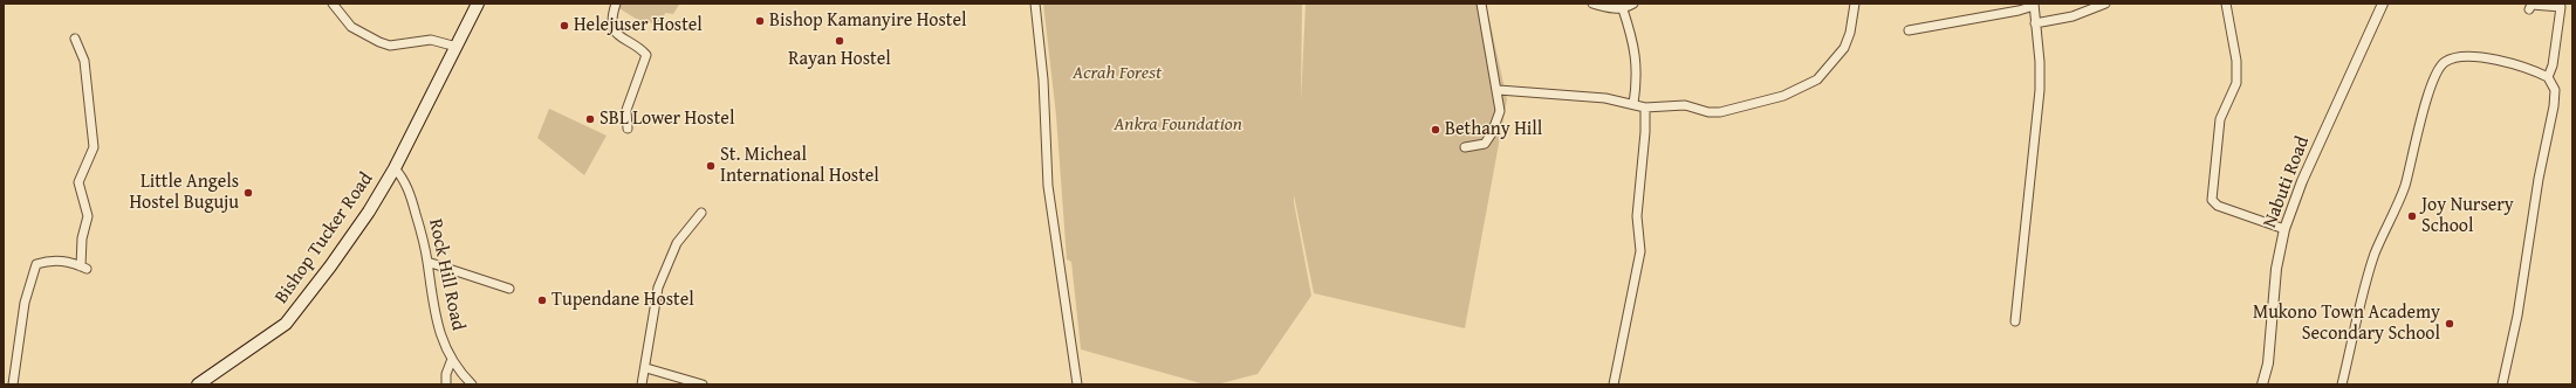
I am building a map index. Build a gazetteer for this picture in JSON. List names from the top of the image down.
{
  "streets": {
    "main road": ["Bishop Tucker Road"],
    "street": ["Nabuti Road", "Rock Hill Road"]
  },
  "crossings": [
    ["Bishop Tucker Road", "Rock Hill Road"]
  ],
  "parks": ["Acrah Forest", "Ankra Foundation"],
  "places": [
    "Bishop Kamanyire Hostel",
    "Helejuser Hostel",
    "Rayan Hostel",
    "SBL Lower Hostel",
    "Bethany Hill",
    "St. Micheal International Hostel",
    "Little Angels Hostel Buguju",
    "Joy Nursery School",
    "Tupendane Hostel",
    "Mukono Town Academy Secondary School"
  ]
}
